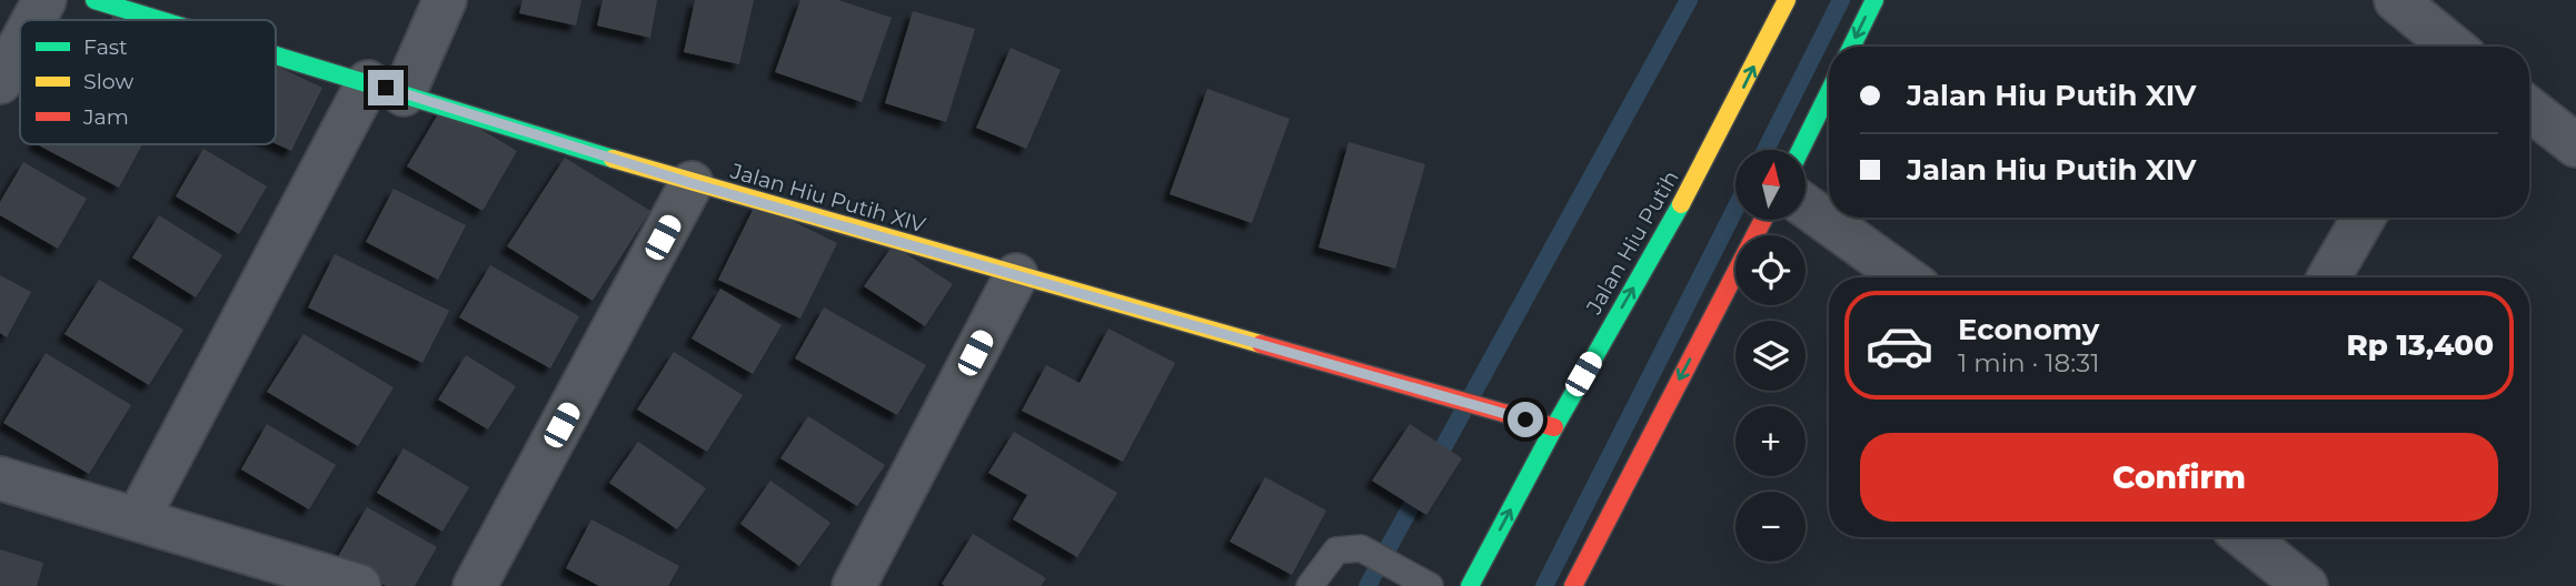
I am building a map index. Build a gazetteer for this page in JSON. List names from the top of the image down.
{
  "streets": {
    "street": ["Jalan Hiu Putih XIV", "Jalan Hiu Putih"]
  },
  "crossings": [
    ["Jalan Hiu Putih XIV", "Jalan Hiu Putih"]
  ],
  "legend": ["Fast", "Slow", "Jam"],
  "north": "top",
  "page": {
    "banner": ["Jalan Hiu Putih XIV", "Jalan Hiu Putih XIV"],
    "map_buttons": ["+", "−"],
    "list": [
      {
        "name": "Economy",
        "note": "1 min · 18:31",
        "value": "Rp 13,400"
      }
    ],
    "buttons": "Confirm"
  }
}
